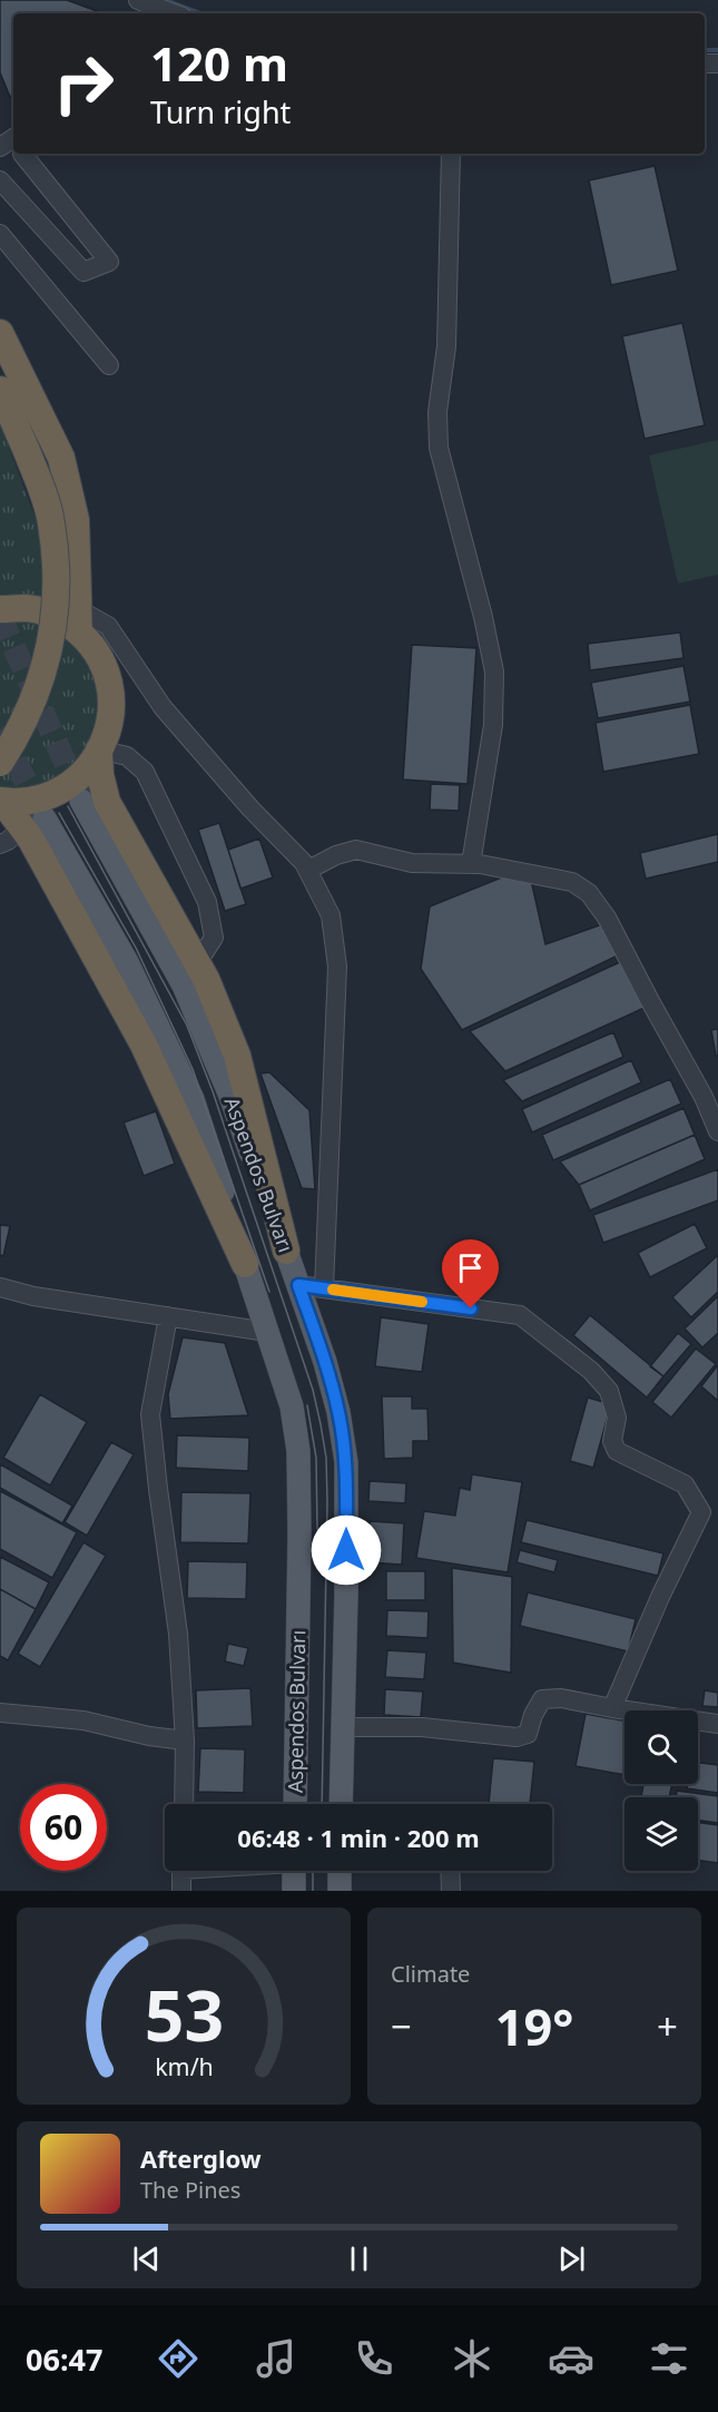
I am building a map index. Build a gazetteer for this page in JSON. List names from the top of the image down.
{
  "streets": {
    "main road": ["Aspendos Bulvarı"]
  },
  "page": {
    "turn": ["120 m", "Turn right"],
    "limit": "60",
    "trip": "06:48 · 1 min · 200 m",
    "tile": "Climate",
    "heat": ["−", "19°", "+"],
    "song": ["Afterglow", "The Pines"],
    "tabs": "06:47",
    "gauge": ["53", "km/h"]
  }
}
